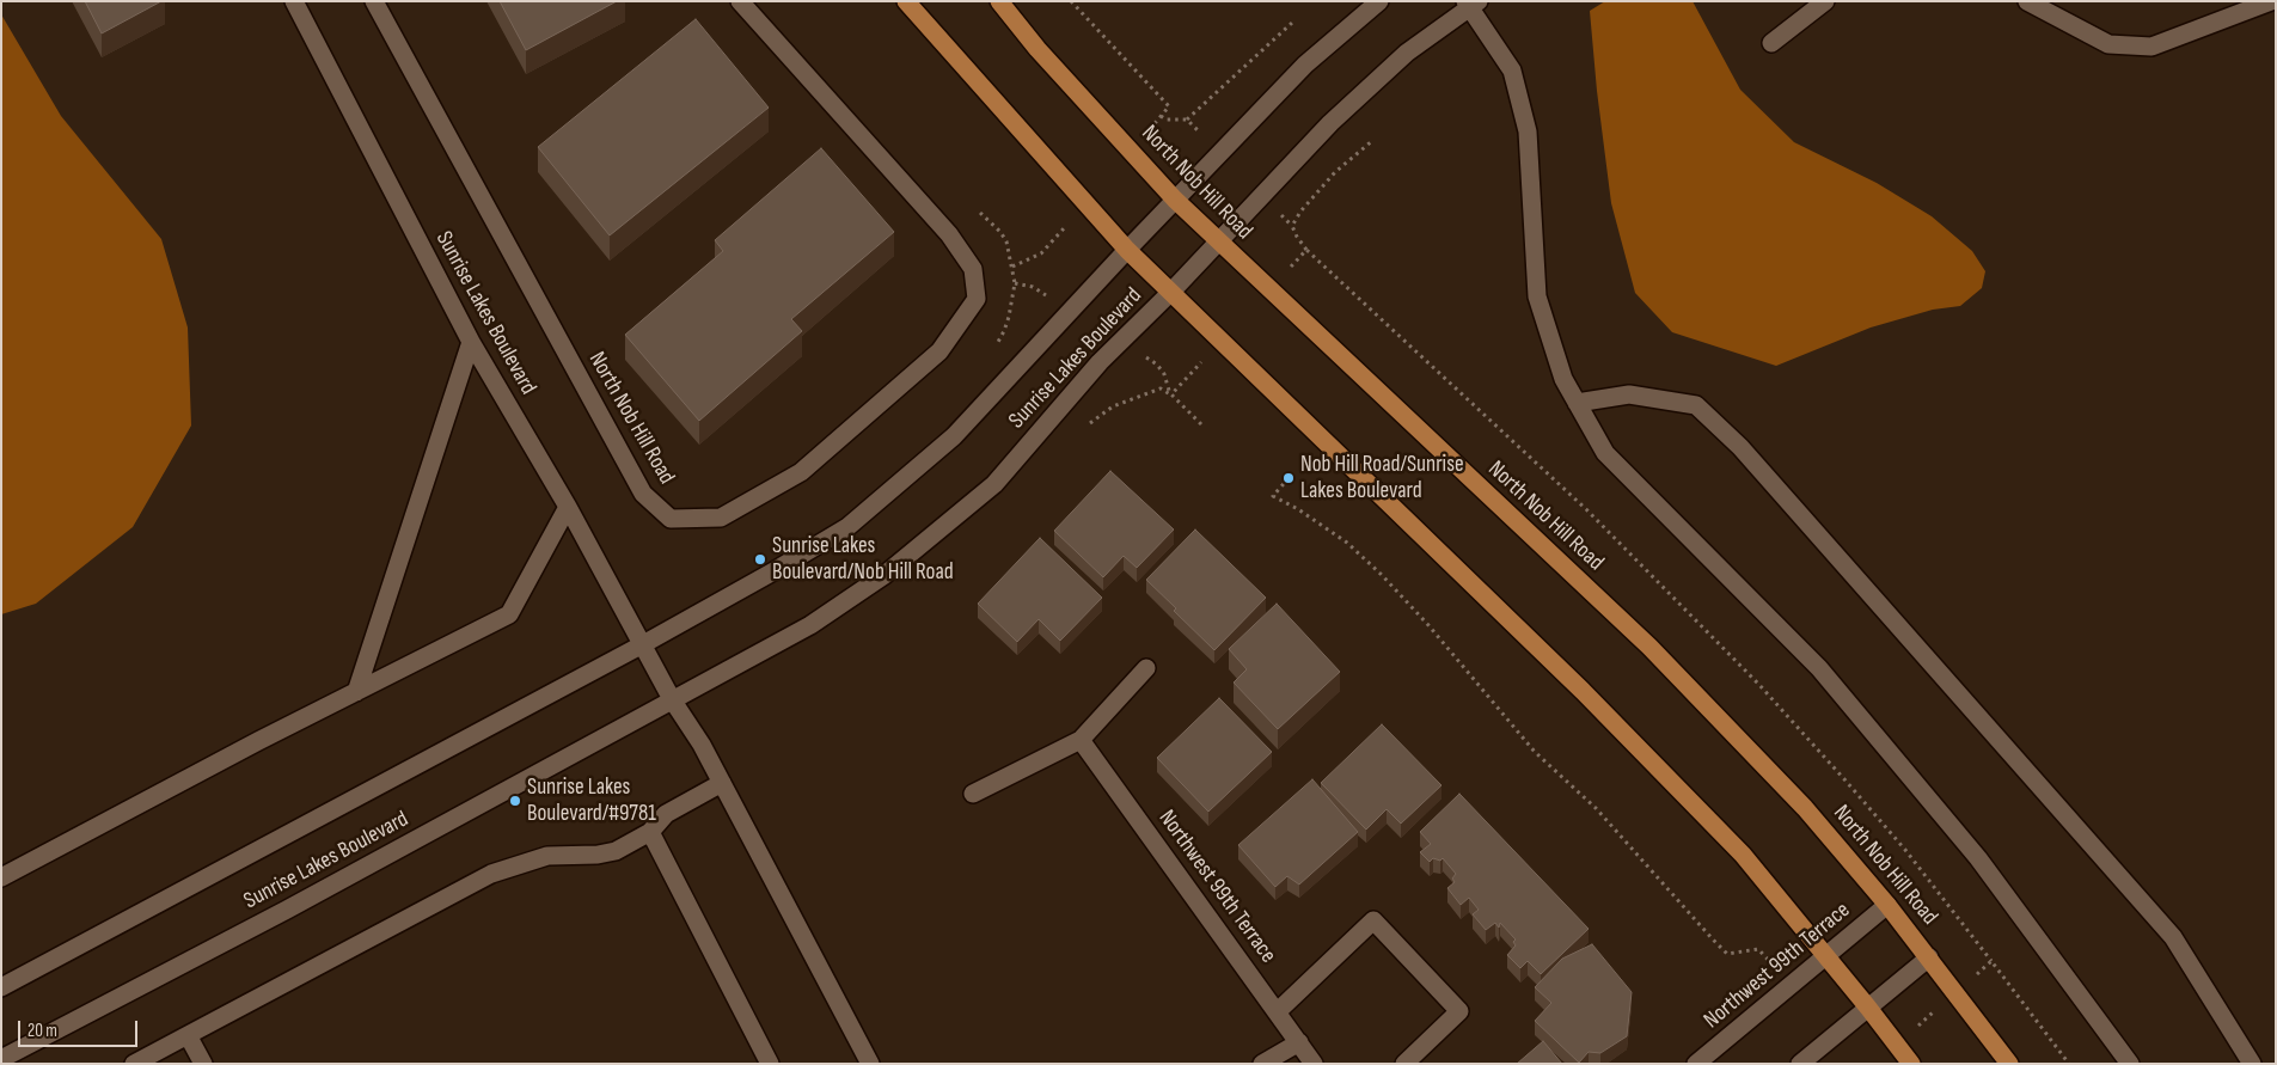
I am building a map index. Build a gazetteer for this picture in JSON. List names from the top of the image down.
{
  "streets": {
    "main road": ["North Nob Hill Road"],
    "street": ["Sunrise Lakes Boulevard", "Northwest 99th Terrace"]
  },
  "crossings": [
    ["North Nob Hill Road", "Sunrise Lakes Boulevard"],
    ["North Nob Hill Road", "Northwest 99th Terrace"]
  ],
  "places": ["Nob Hill Road/Sunrise Lakes Boulevard", "Sunrise Lakes Boulevard/Nob Hill Road", "Sunrise Lakes Boulevard/#9781"],
  "scale_bar": "20 m"
}
